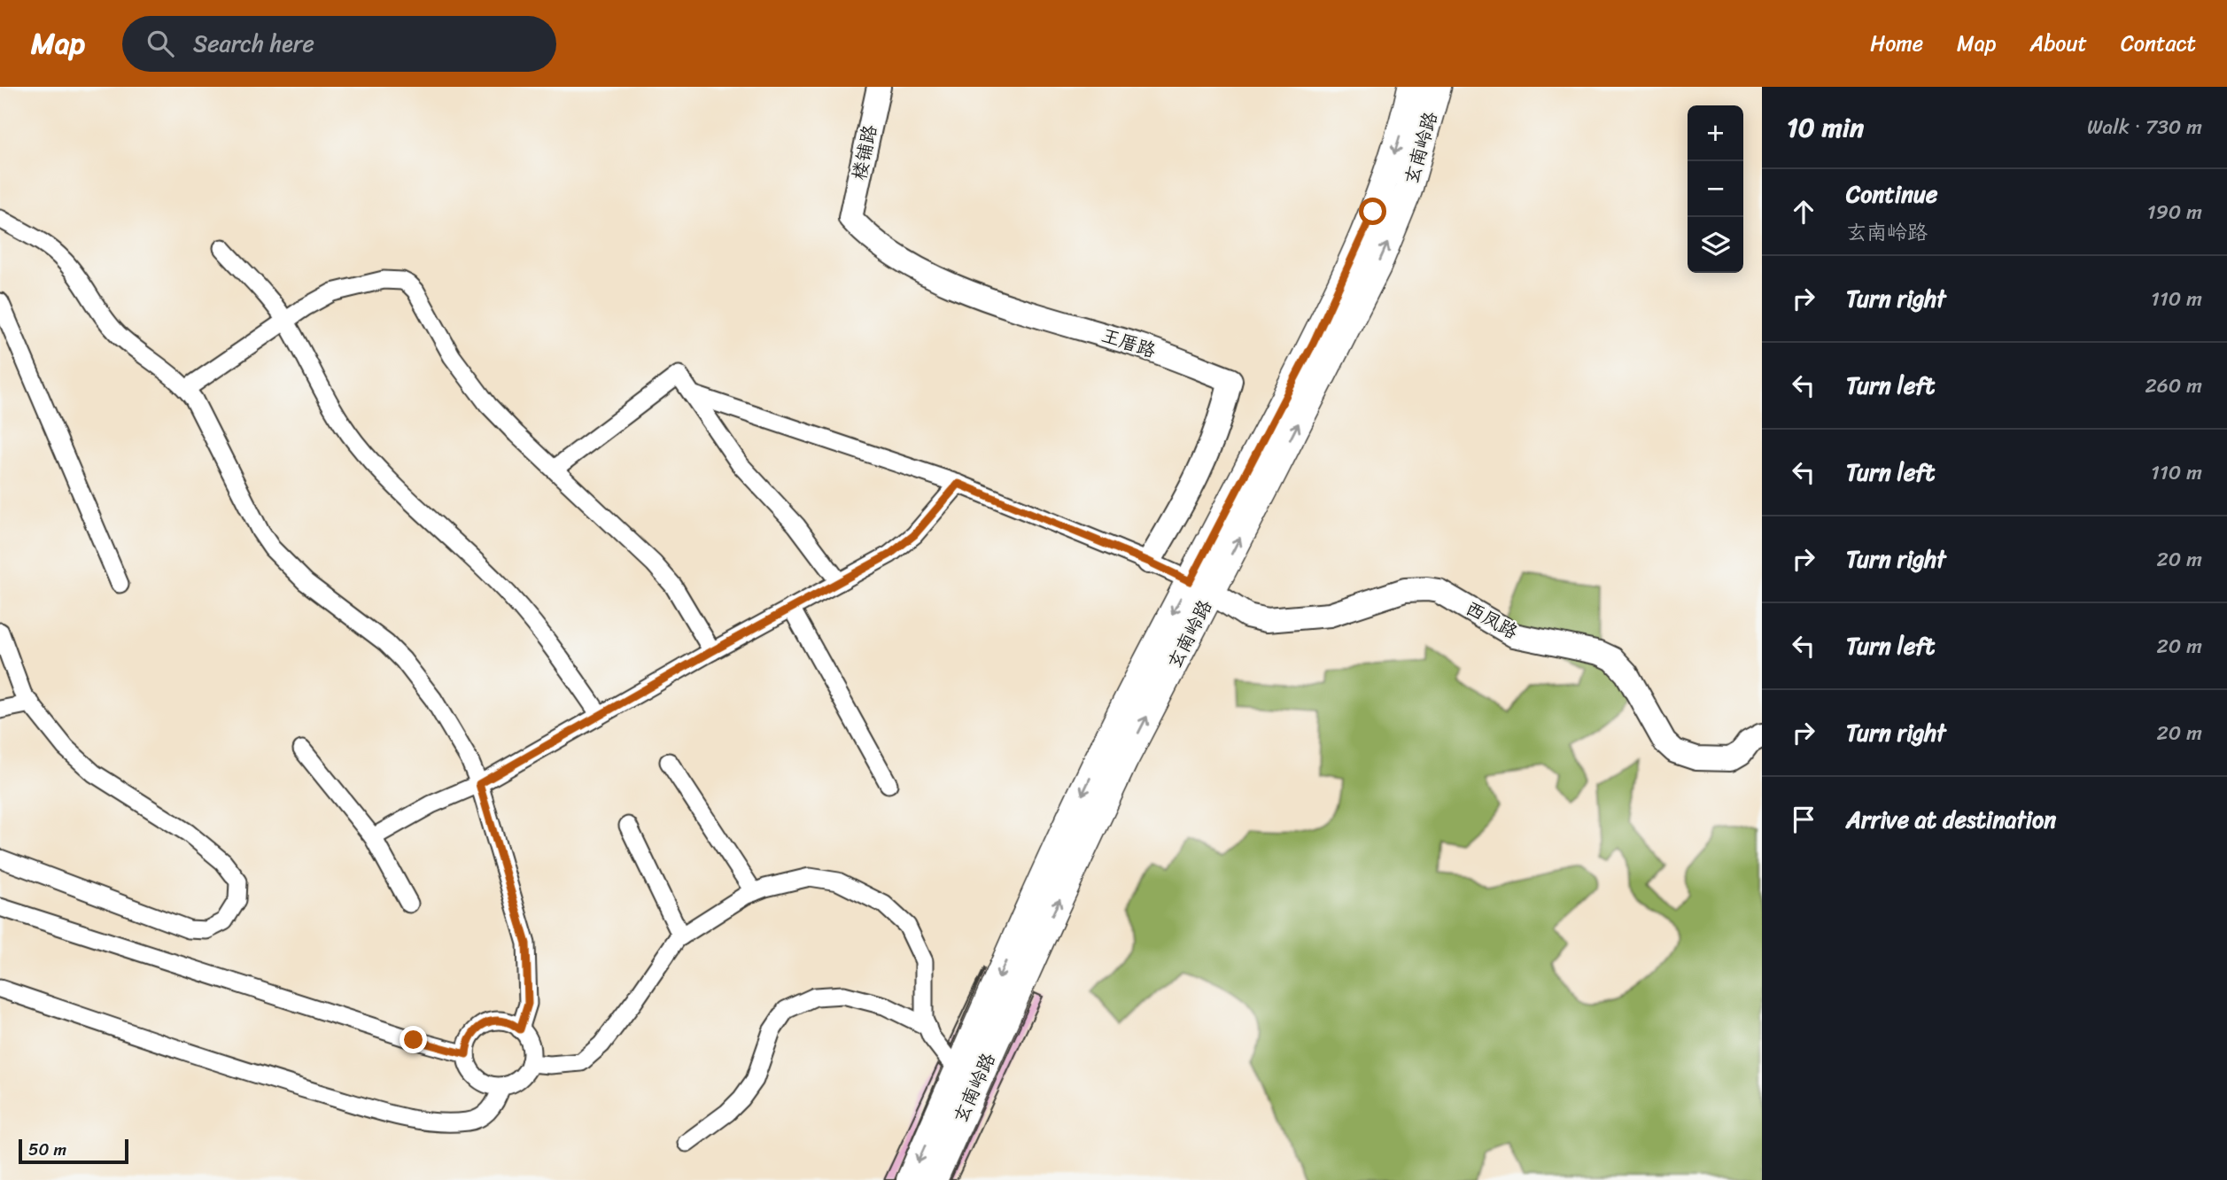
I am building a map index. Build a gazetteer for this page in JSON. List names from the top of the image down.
{
  "streets": {
    "main road": ["玄南岭路"],
    "street": ["楼铺路", "王厝路", "西凤路"]
  },
  "crossings": [
    ["玄南岭路", "西凤路"],
    ["楼铺路", "王厝路"]
  ],
  "scale_bar": "50 m",
  "page": {
    "header": "Map",
    "search": "Search here",
    "nav": [
      "Home",
      "Map",
      "About",
      "Contact"
    ],
    "heading": ["10 min", "Walk · 730 m"],
    "map_buttons": ["+", "−"],
    "list": [
      ["Continue", "玄南岭路", "190 m"],
      ["Turn right", "110 m"],
      ["Turn left", "260 m"],
      ["Turn left", "110 m"],
      ["Turn right", "20 m"],
      ["Turn left", "20 m"],
      ["Turn right", "20 m"],
      "Arrive at destination"
    ],
    "scale": "50 m"
  }
}
